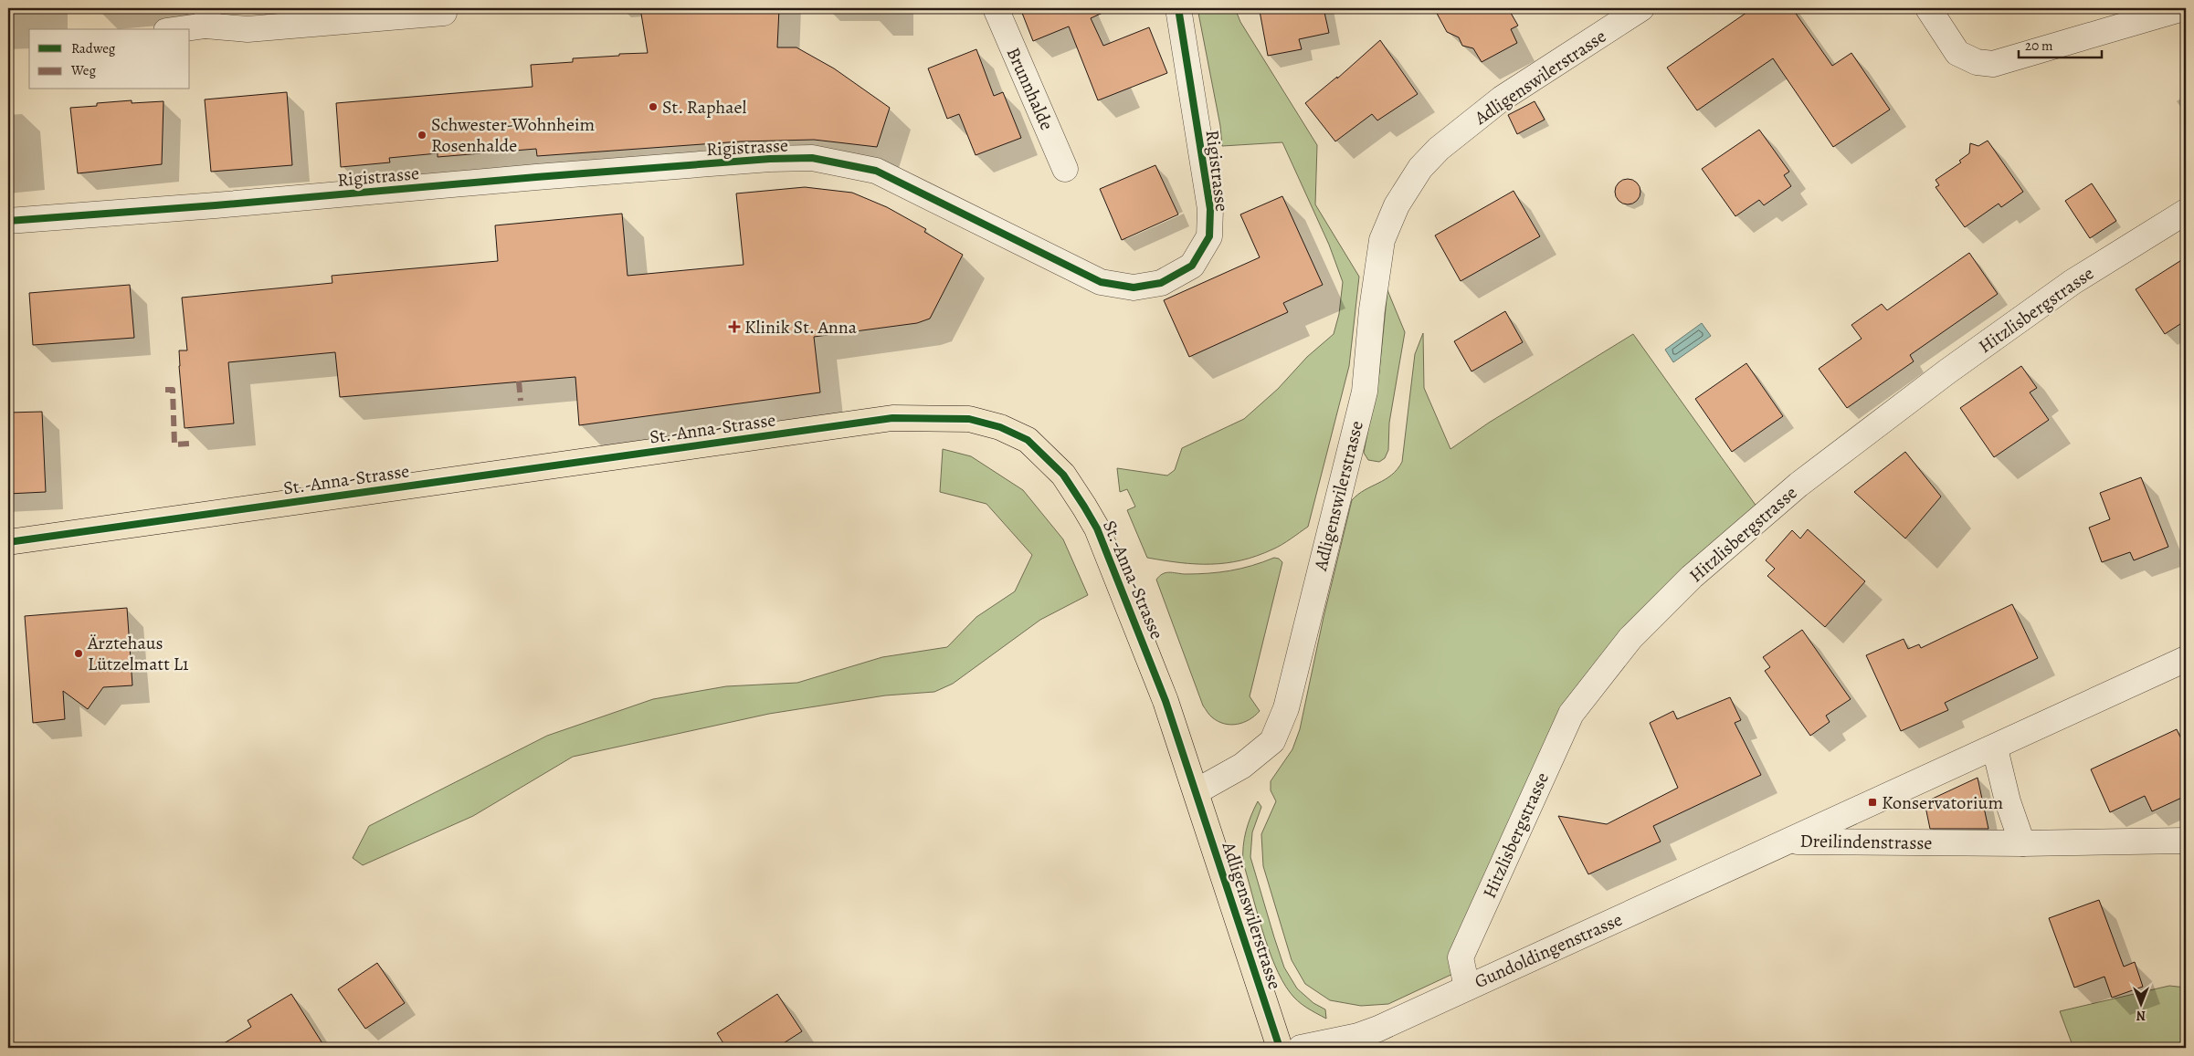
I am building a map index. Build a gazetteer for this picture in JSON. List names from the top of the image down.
{
  "streets": {
    "main road": ["Adligenswilerstrasse", "St.-Anna-Strasse"],
    "street": [
      "Brunnhalde",
      "Rigistrasse",
      "Hitzlisbergstrasse",
      "Dreilindenstrasse",
      "Gundoldingenstrasse"
    ]
  },
  "crossings": [
    ["Adligenswilerstrasse", "St.-Anna-Strasse"],
    ["Hitzlisbergstrasse", "Gundoldingenstrasse"],
    ["Dreilindenstrasse", "Gundoldingenstrasse"]
  ],
  "places": {
    "other": ["St. Raphael", "Schwester-Wohnheim Rosenhalde", "Ärztehaus Lützelmatt L1"],
    "health": ["Klinik St. Anna"],
    "transit": ["Konservatorium"]
  },
  "legend": ["Radweg", "Weg"],
  "scale_bar": "20 m",
  "north": "bottom"
}
